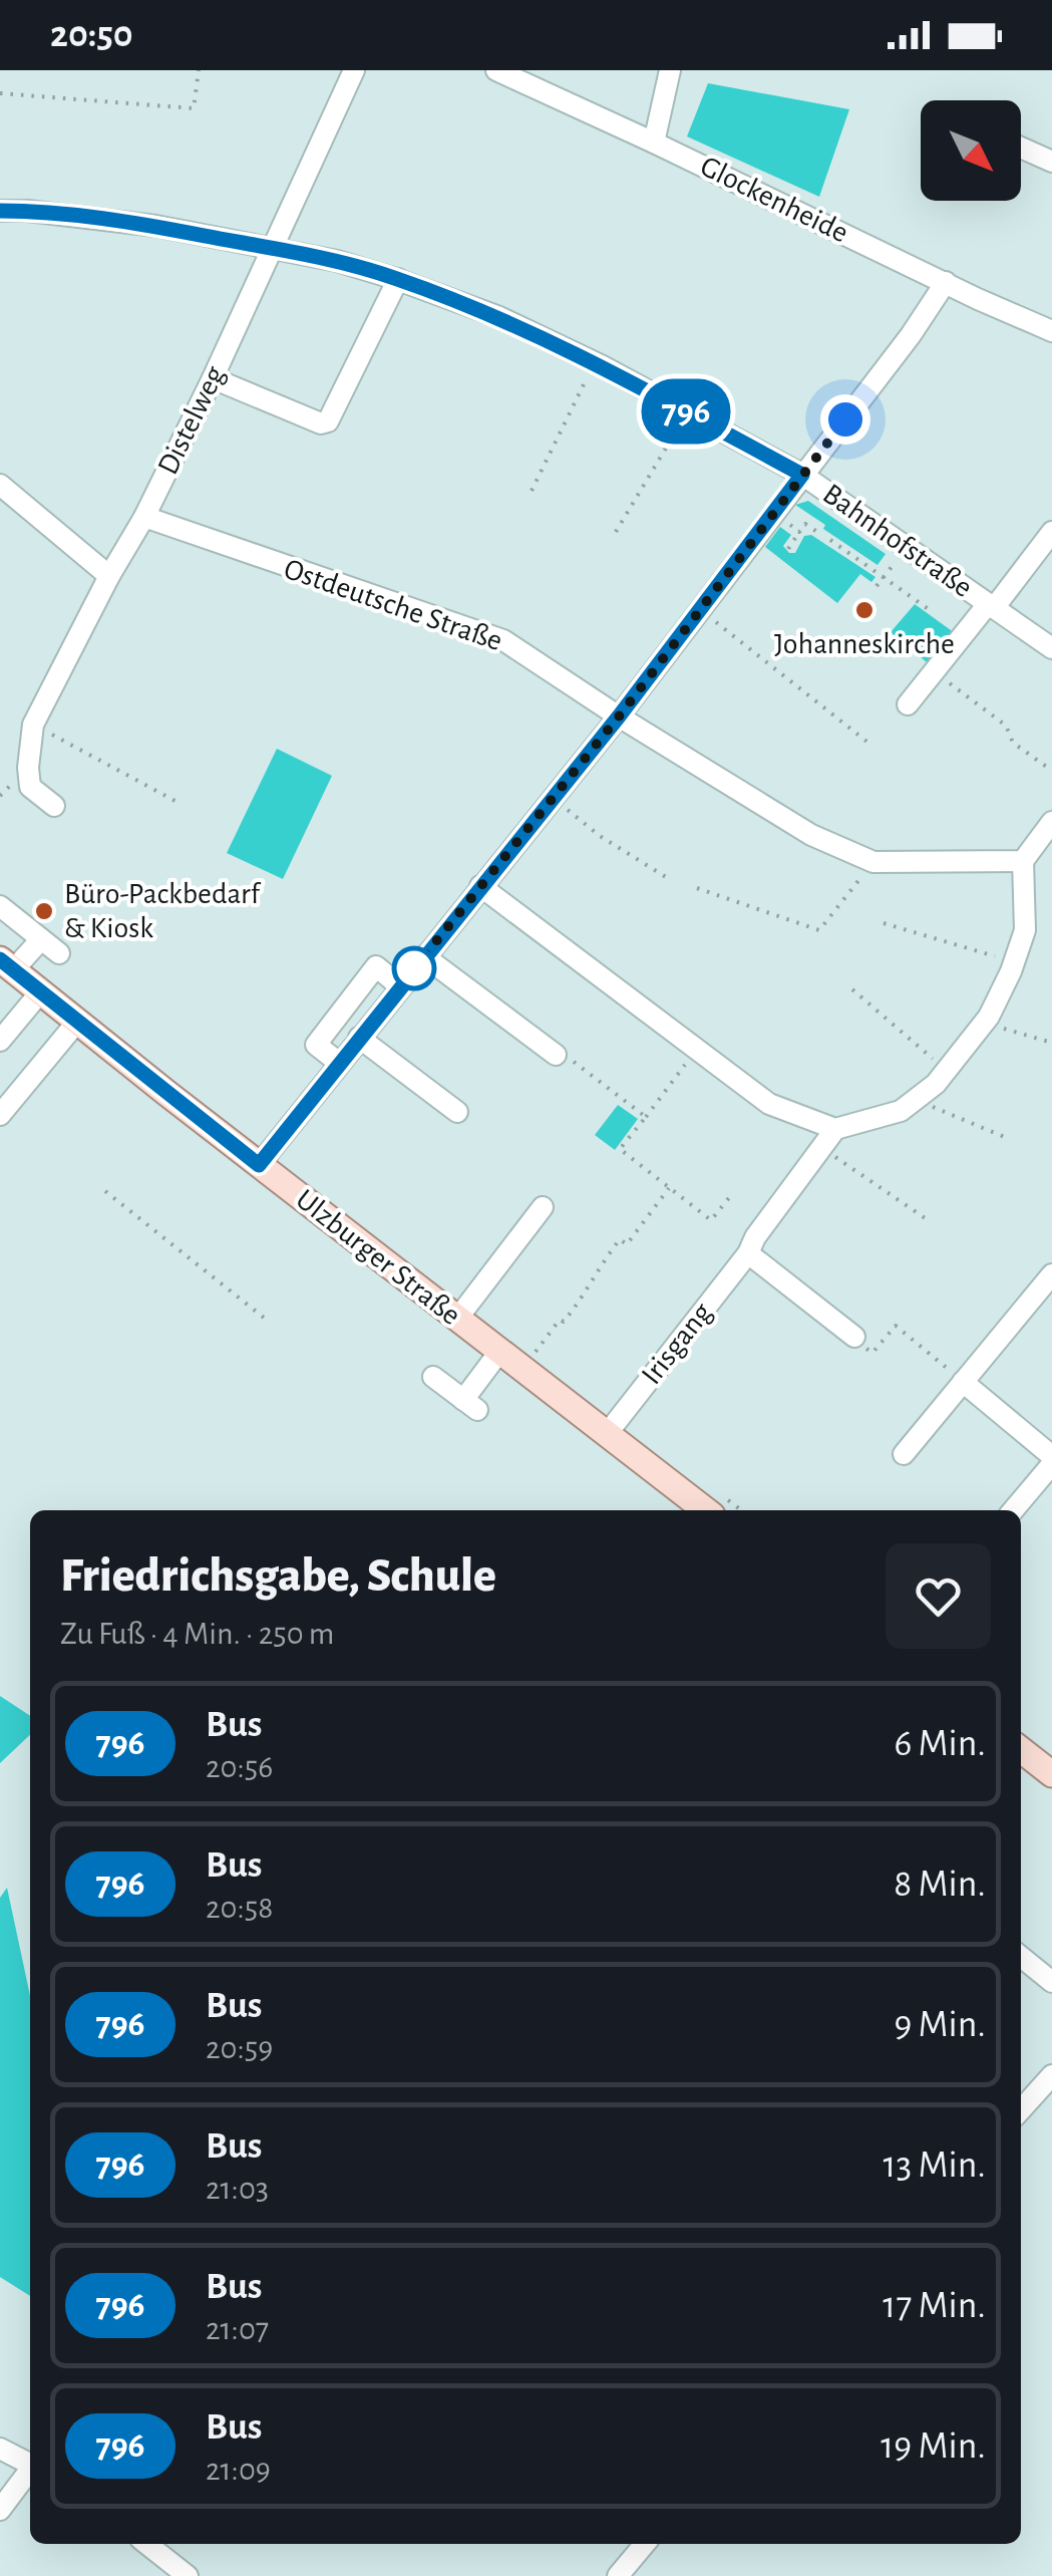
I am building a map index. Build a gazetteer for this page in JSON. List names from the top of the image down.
{
  "streets": {
    "main road": ["Ulzburger Straße"],
    "street": [
      "Glockenheide",
      "Distelweg",
      "Bahnhofstraße",
      "Ostdeutsche Straße",
      "Irisgang"
    ]
  },
  "crossings": [
    ["Distelweg", "Bahnhofstraße"],
    ["Distelweg", "Ostdeutsche Straße"],
    ["Ulzburger Straße", "Irisgang"]
  ],
  "places": ["Johanneskirche", "Büro-Packbedarf & Kiosk"],
  "lines": ["bus line 796"],
  "north": "bottom right",
  "page": {
    "status": "20:50",
    "on_map": "796",
    "heading": ["Friedrichsgabe, Schule", "Zu Fuß · 4 Min. · 250 m"],
    "list": [
      {
        "mark": "796",
        "name": "Bus",
        "note": "20:56",
        "value": "6 Min."
      },
      {
        "mark": "796",
        "name": "Bus",
        "note": "20:58",
        "value": "8 Min."
      },
      {
        "mark": "796",
        "name": "Bus",
        "note": "20:59",
        "value": "9 Min."
      },
      {
        "mark": "796",
        "name": "Bus",
        "note": "21:03",
        "value": "13 Min."
      },
      {
        "mark": "796",
        "name": "Bus",
        "note": "21:07",
        "value": "17 Min."
      },
      {
        "mark": "796",
        "name": "Bus",
        "note": "21:09",
        "value": "19 Min."
      }
    ]
  }
}
